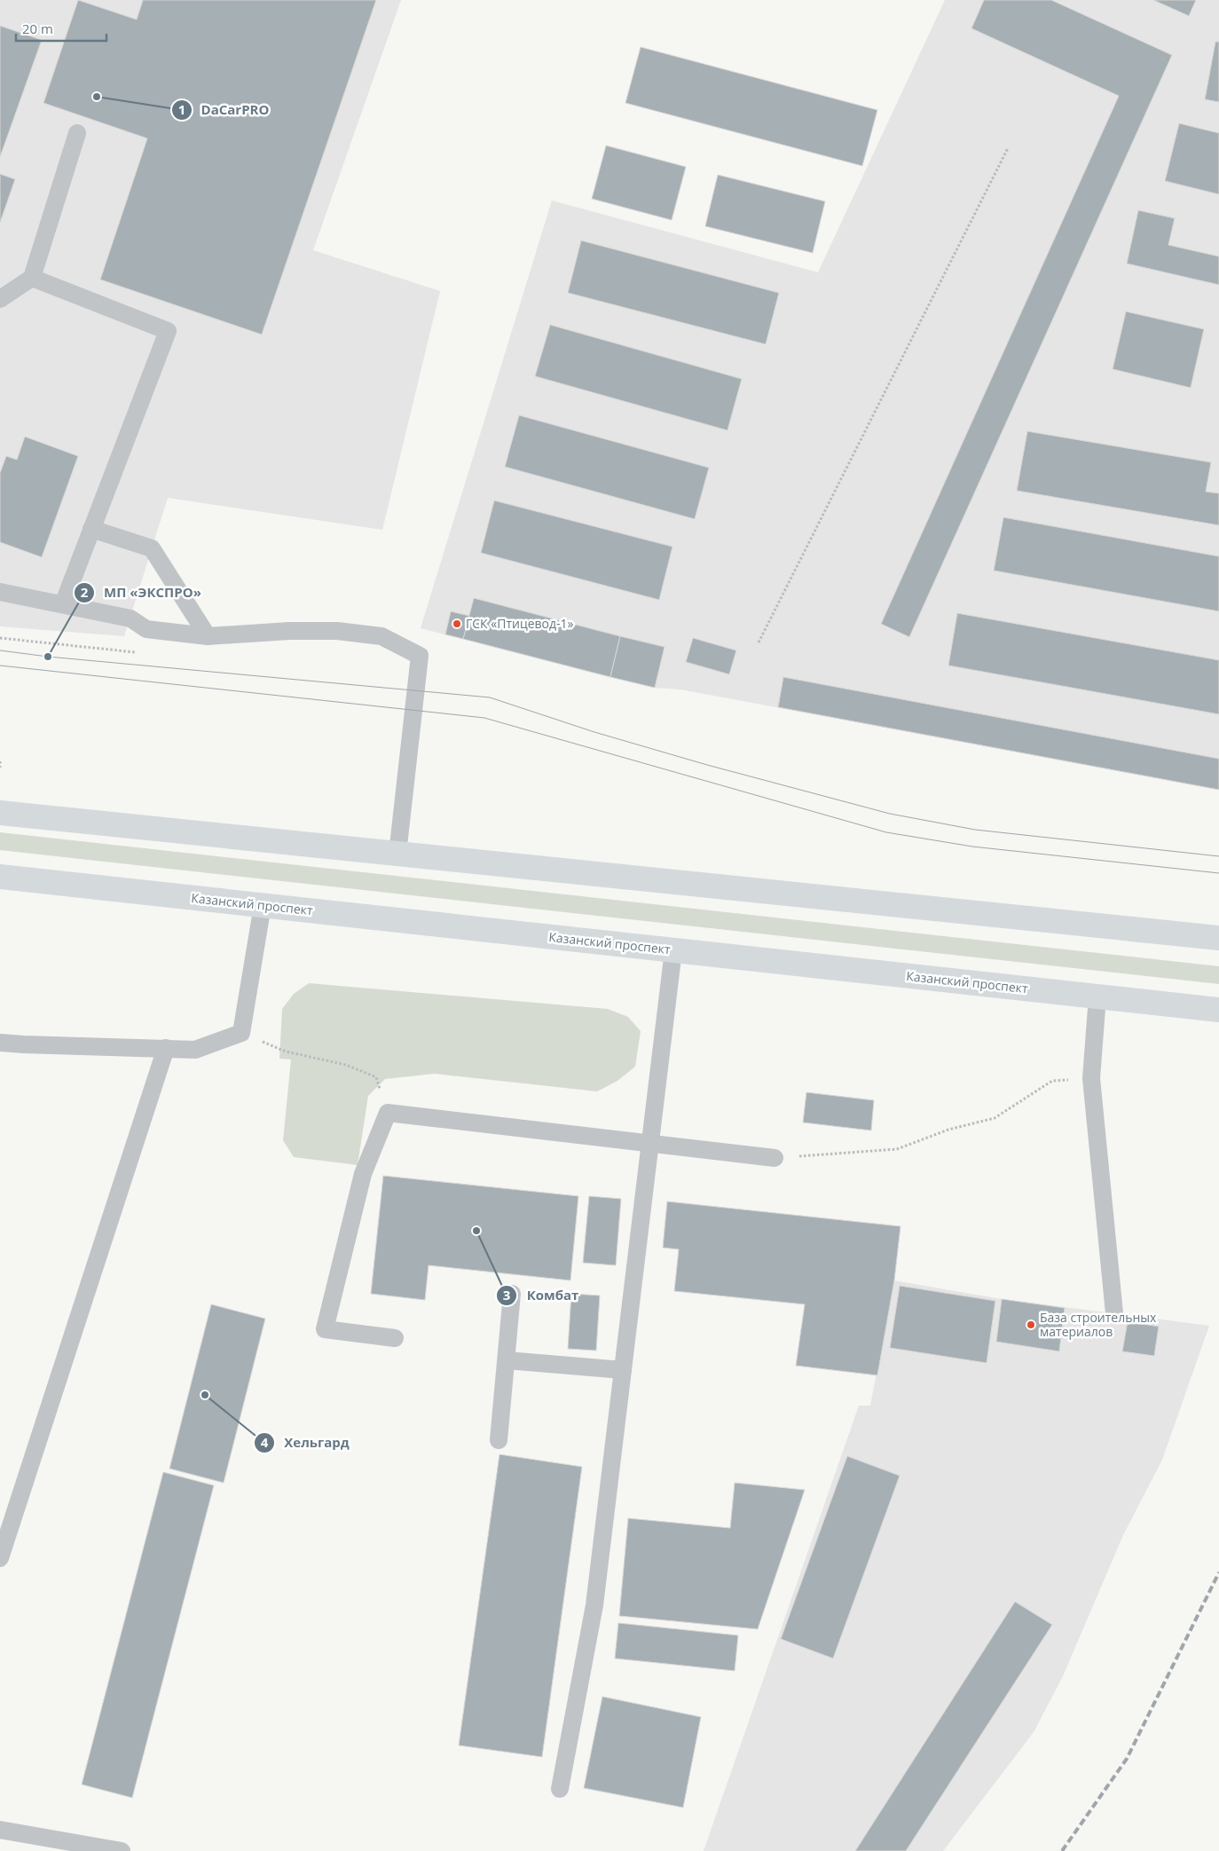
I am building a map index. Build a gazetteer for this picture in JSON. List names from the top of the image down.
{
  "streets": {
    "main road": ["Казанский проспект"]
  },
  "places": [
    "DaCarPRO",
    "ГСК «Птицевод-1»",
    "МП «ЭКСПРО»",
    "Комбат",
    "База строительных материалов",
    "Хельгард"
  ],
  "scale_bar": "20 m"
}
